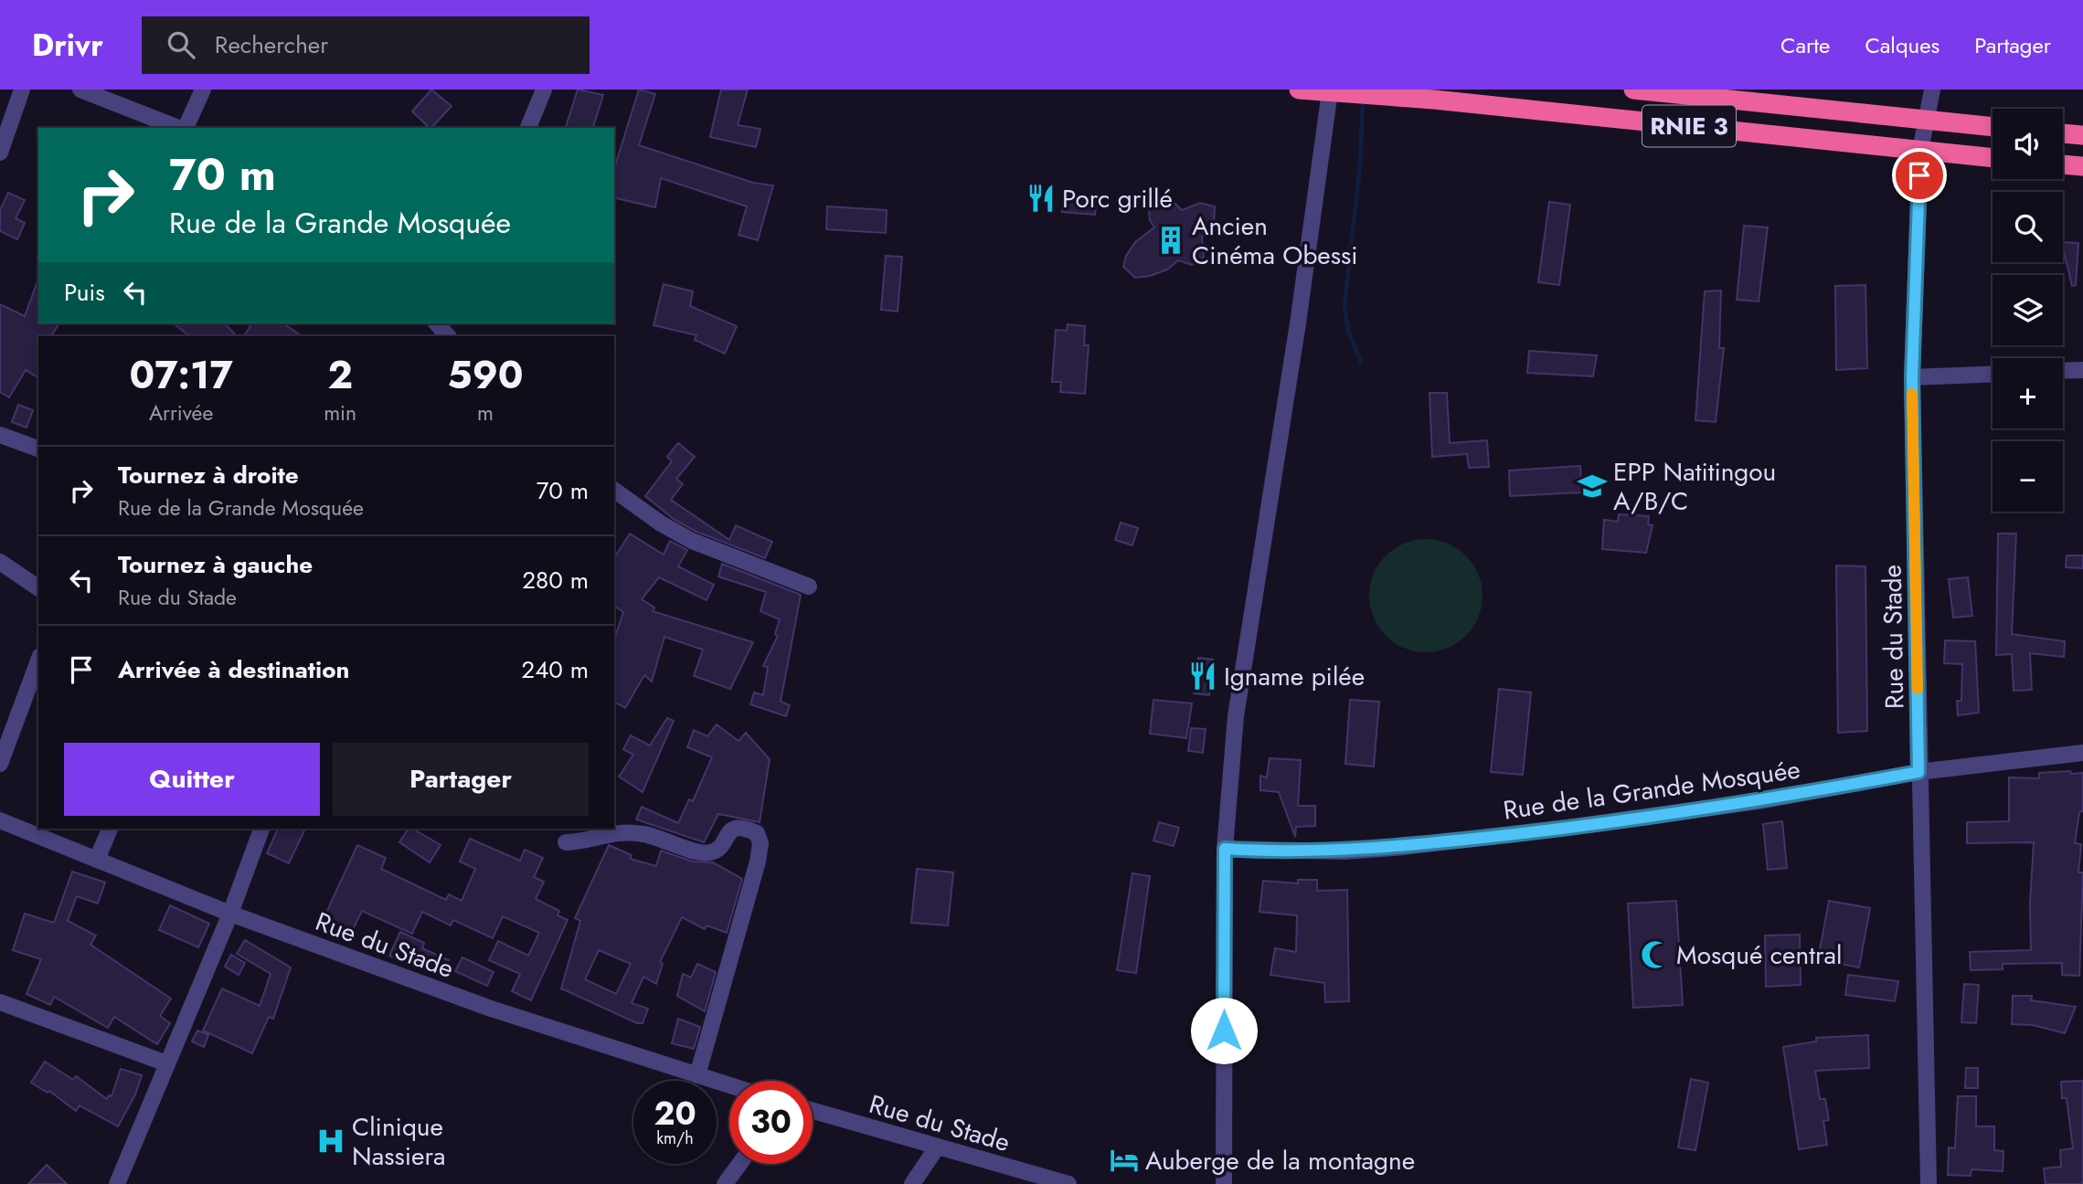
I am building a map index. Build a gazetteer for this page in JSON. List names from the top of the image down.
{
  "streets": {
    "highway": ["RNIE 3"],
    "street": ["Rue du Stade", "Rue de la Grande Mosquée"]
  },
  "crossings": [
    ["RNIE 3", "Rue du Stade"],
    ["Rue du Stade", "Rue de la Grande Mosquée"]
  ],
  "places": {
    "restaurant": ["Porc grillé", "Igname pilée"],
    "building": ["Ancien Cinéma Obessi"],
    "school or university": ["EPP Natitingou A/B/C"],
    "mosque": ["Mosqué central"],
    "hospital": ["Clinique Nassiera"],
    "hotel": ["Auberge de la montagne"]
  },
  "page": {
    "header": "Drivr",
    "search": "Rechercher",
    "nav": ["Carte", "Calques", "Partager"],
    "map_buttons": ["+", "−"],
    "turn": ["70 m", "Rue de la Grande Mosquée"],
    "then": "Puis",
    "eta": [
      "07:17",
      "Arrivée",
      "2",
      "min",
      "590",
      "m"
    ],
    "list": [
      {
        "name": "Tournez à droite",
        "note": "Rue de la Grande Mosquée",
        "value": "70 m"
      },
      {
        "name": "Tournez à gauche",
        "note": "Rue du Stade",
        "value": "280 m"
      },
      {
        "name": "Arrivée à destination",
        "value": "240 m"
      }
    ],
    "buttons": ["Quitter", "Partager"],
    "speed": "20 km/h",
    "limit": "30"
  }
}
